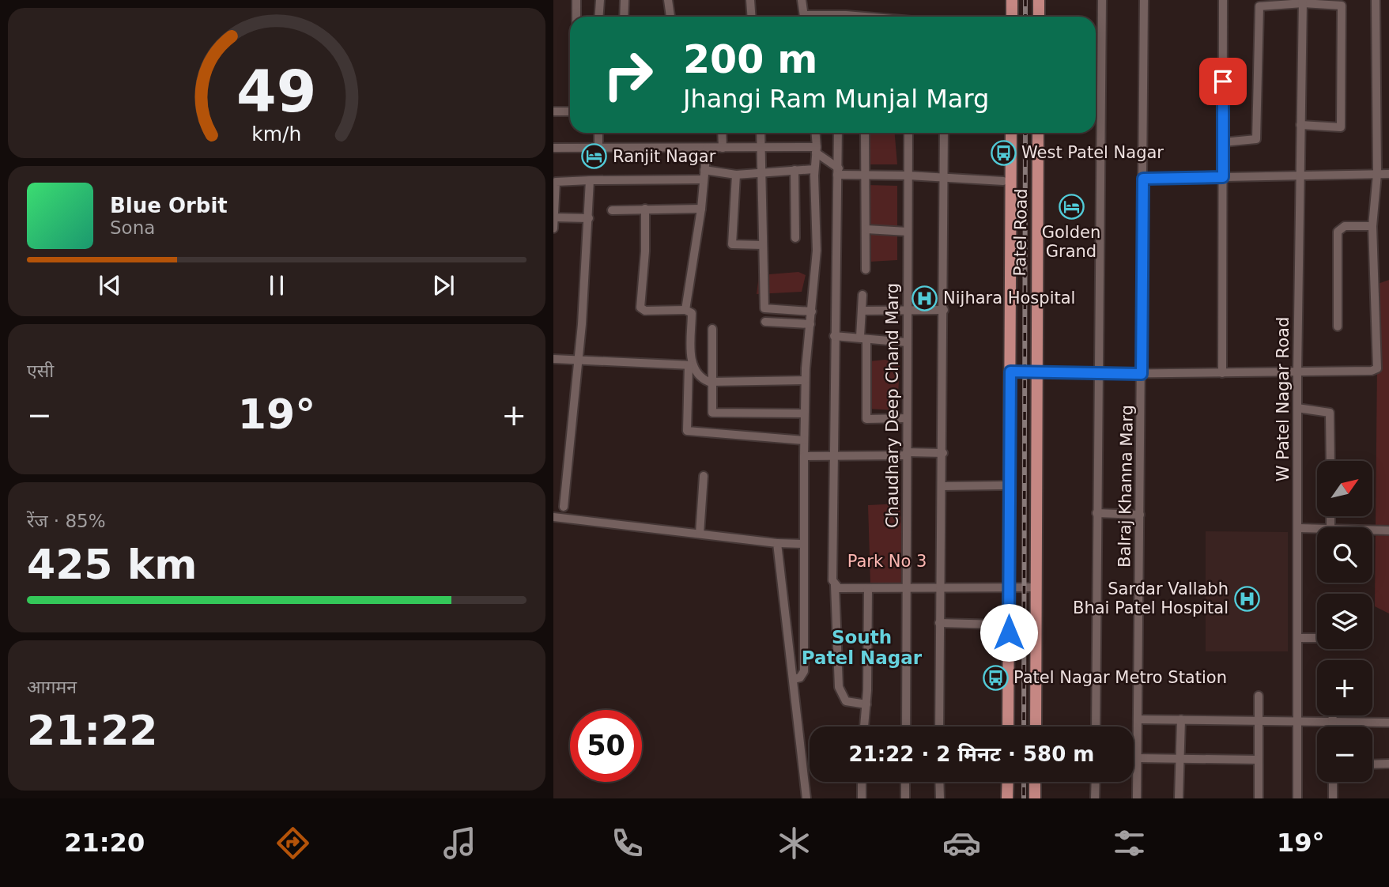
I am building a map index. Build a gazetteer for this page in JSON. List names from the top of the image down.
{
  "streets": {
    "main road": ["Patel Road"],
    "street": ["W Patel Nagar Road", "Chaudhary Deep Chand Marg", "Balraj Khanna Marg"]
  },
  "districts": ["South Patel Nagar"],
  "parks": ["Park No 3"],
  "places": {
    "bus stop": ["West Patel Nagar", "Patel Nagar Metro Station"],
    "hotel": ["Ranjit Nagar", "Golden Grand"],
    "hospital": ["Nijhara Hospital", "Sardar Vallabh Bhai Patel Hospital"]
  },
  "north": "top right",
  "page": {
    "turn": ["200 m", "Jhangi Ram Munjal Marg"],
    "song": ["Blue Orbit", "Sona"],
    "tile": [
      "एसी",
      ["रेंज · 85%", "425 km"],
      ["आगमन", "21:22"]
    ],
    "heat": ["−", "19°", "+"],
    "map_buttons": ["+", "−"],
    "limit": "50",
    "trip": "21:22 · 2 मिनट · 580 m",
    "tabs": ["21:20", "19°"],
    "gauge": ["49", "km/h"]
  }
}
